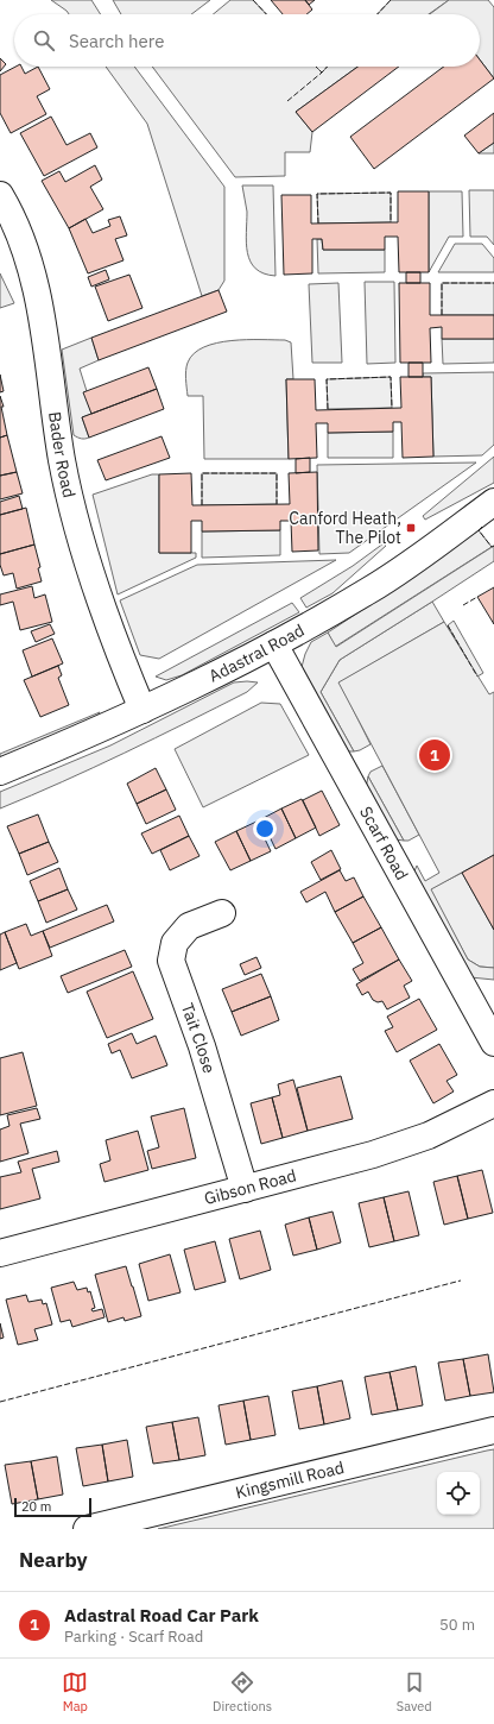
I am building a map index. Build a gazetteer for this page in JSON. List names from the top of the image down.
{
  "streets": {
    "street": [
      "Bader Road",
      "Adastral Road",
      "Scarf Road",
      "Tait Close",
      "Gibson Road",
      "Kingsmill Road"
    ]
  },
  "crossings": [
    ["Bader Road", "Adastral Road"],
    ["Adastral Road", "Scarf Road"],
    ["Tait Close", "Gibson Road"]
  ],
  "places": {
    "transit": ["Canford Heath, The Pilot"]
  },
  "scale_bar": "20 m",
  "page": {
    "search": "Search here",
    "pins": "1",
    "scale": "20 m",
    "heading": "Nearby",
    "list": [
      {
        "mark": "1",
        "name": "Adastral Road Car Park",
        "note": "Parking · Scarf Road",
        "value": "50 m"
      }
    ],
    "nav": ["Map", "Directions", "Saved"]
  }
}
